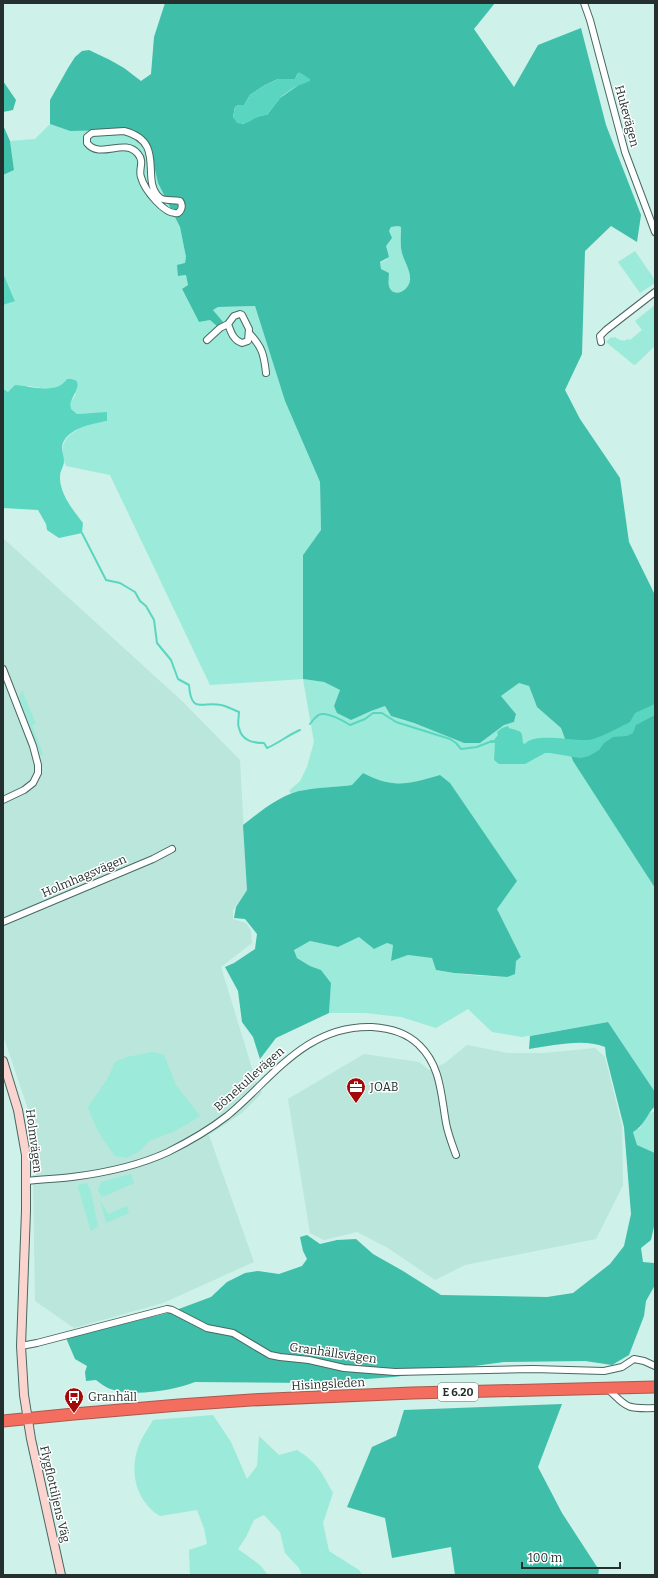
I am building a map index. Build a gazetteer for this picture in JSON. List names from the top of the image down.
{
  "streets": {
    "highway": ["Hisingsleden", "E 6.20"],
    "street": [
      "Hukevägen",
      "Holmhagsvägen",
      "Bönekullevägen",
      "Holmvägen",
      "Granhällsvägen",
      "Flygflottiljens Väg"
    ]
  },
  "crossings": [
    ["Bönekullevägen", "Holmvägen"],
    ["Holmvägen", "Granhällsvägen"],
    ["Holmvägen", "Hisingsleden"],
    ["Holmvägen", "Flygflottiljens Väg"],
    ["Hisingsleden", "Flygflottiljens Väg"]
  ],
  "places": {
    "office": ["JOAB"],
    "bus stop": ["Granhäll"]
  },
  "scale_bar": "100 m"
}
